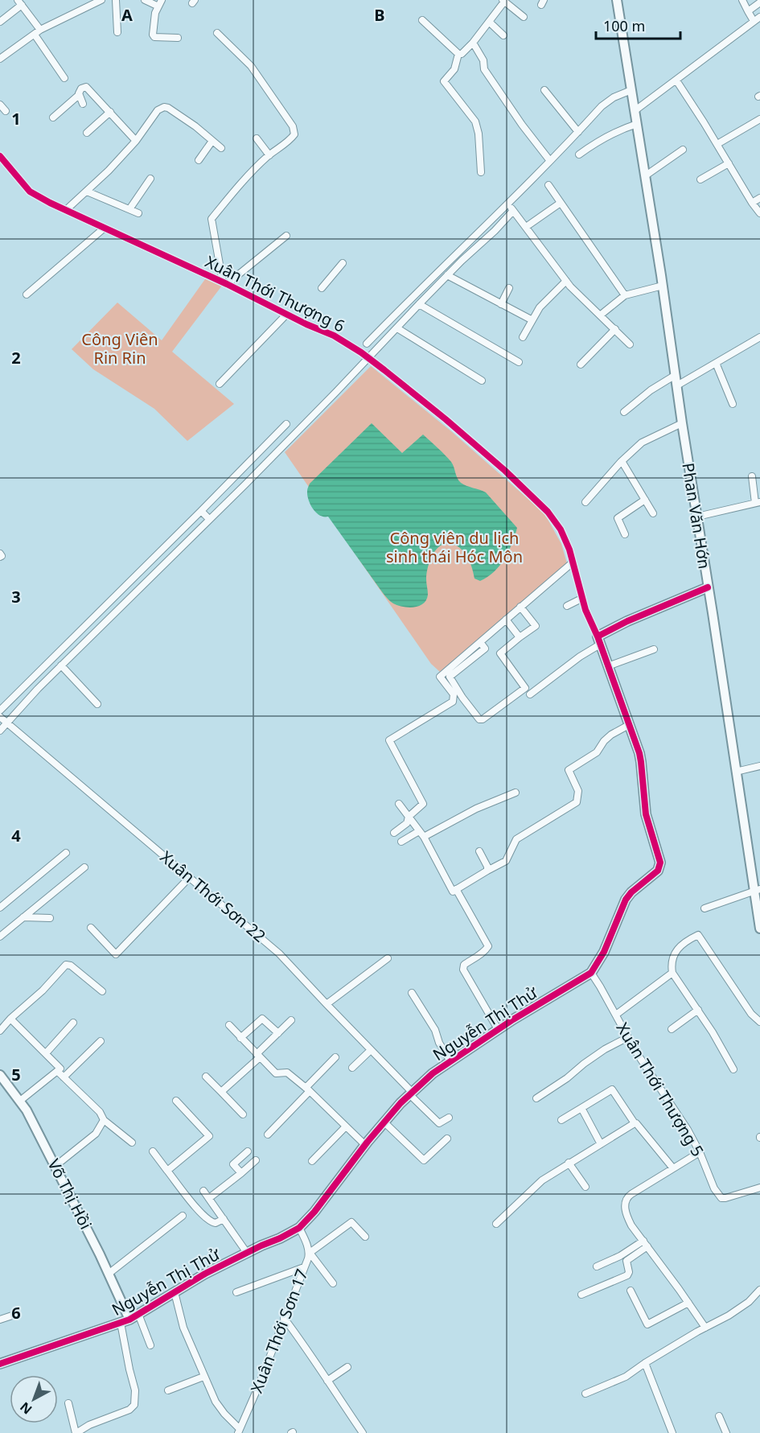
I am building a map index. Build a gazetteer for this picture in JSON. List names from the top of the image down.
{
  "streets": {
    "street": [
      "Xuân Thới Thượng 6",
      "Phan Văn Hớn",
      "Xuân Thới Sơn 22",
      "Nguyễn Thị Thử",
      "Xuân Thới Thượng 5",
      "Võ Thị Hồi",
      "Xuân Thới Sơn 17"
    ]
  },
  "crossings": [
    ["Xuân Thới Thượng 6", "Nguyễn Thị Thử"],
    ["Xuân Thới Sơn 22", "Nguyễn Thị Thử"],
    ["Nguyễn Thị Thử", "Xuân Thới Thượng 5"],
    ["Nguyễn Thị Thử", "Võ Thị Hồi"],
    ["Nguyễn Thị Thử", "Xuân Thới Sơn 17"]
  ],
  "parks": ["Công Viên Rin Rin", "Công viên du lịch sinh thái Hóc Môn"],
  "scale_bar": "100 m",
  "north": "bottom left",
  "grid": {
    "columns": ["A", "B"],
    "rows": [
      "1",
      "2",
      "3",
      "4",
      "5",
      "6"
    ]
  }
}
